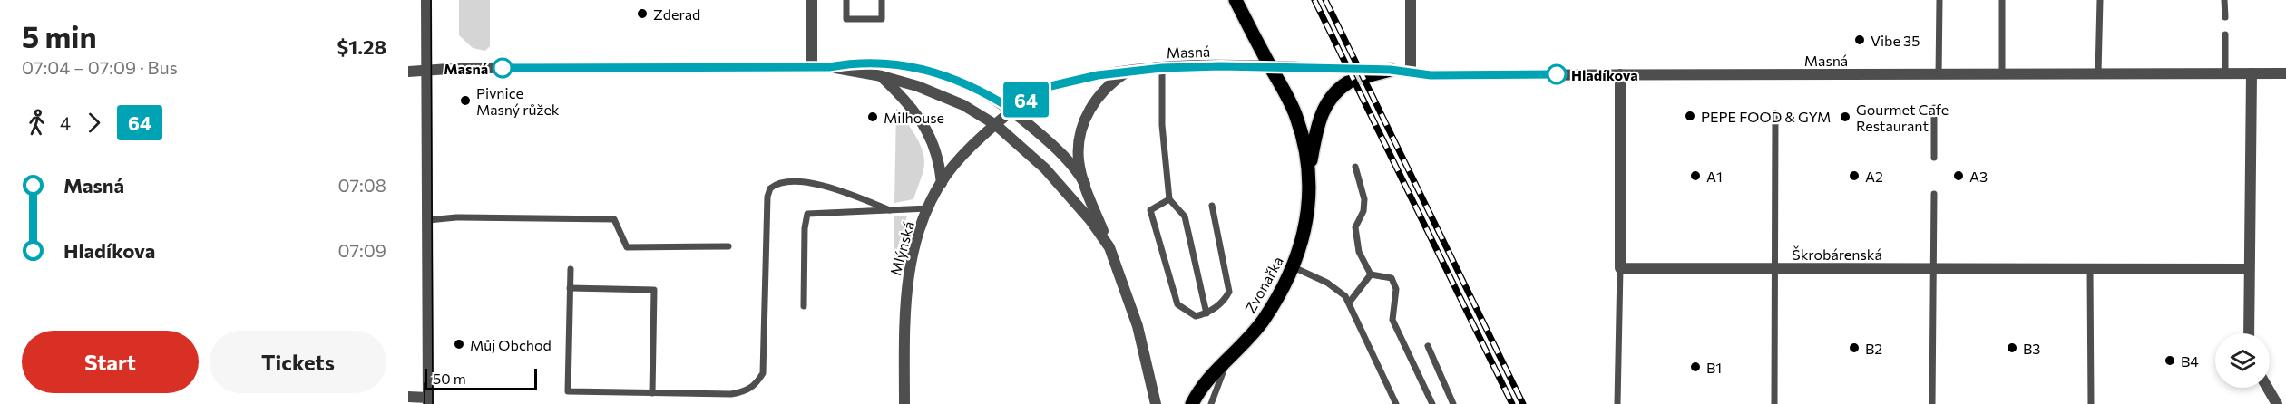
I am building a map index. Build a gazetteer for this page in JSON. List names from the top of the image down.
{
  "streets": {
    "main road": ["Zvonařka"],
    "street": ["Masná", "Mlýnská", "Škrobárenská"]
  },
  "crossings": [
    ["Masná", "Mlýnská"],
    ["Masná", "Zvonařka"]
  ],
  "places": [
    "Zderad",
    "Vibe 35",
    "Masná",
    "Hladíkova",
    "Pivnice Masný růžek",
    "PEPE FOOD & GYM",
    "Milhouse",
    "Gourmet Cafe Restaurant",
    "A1",
    "A2",
    "A3",
    "Můj Obchod",
    "B2",
    "B3",
    "B4",
    "B1"
  ],
  "lines": ["bus line 64"],
  "scale_bar": "50 m",
  "page": {
    "heading": ["5 min", "07:04 – 07:09 · Bus", "$1.28"],
    "on_map": "64",
    "legs": ["4", "64"],
    "list": [
      {
        "name": "Masná",
        "value": "07:08"
      },
      {
        "name": "Hladíkova",
        "value": "07:09"
      }
    ],
    "buttons": ["Start", "Tickets"],
    "scale": "50 m"
  }
}
